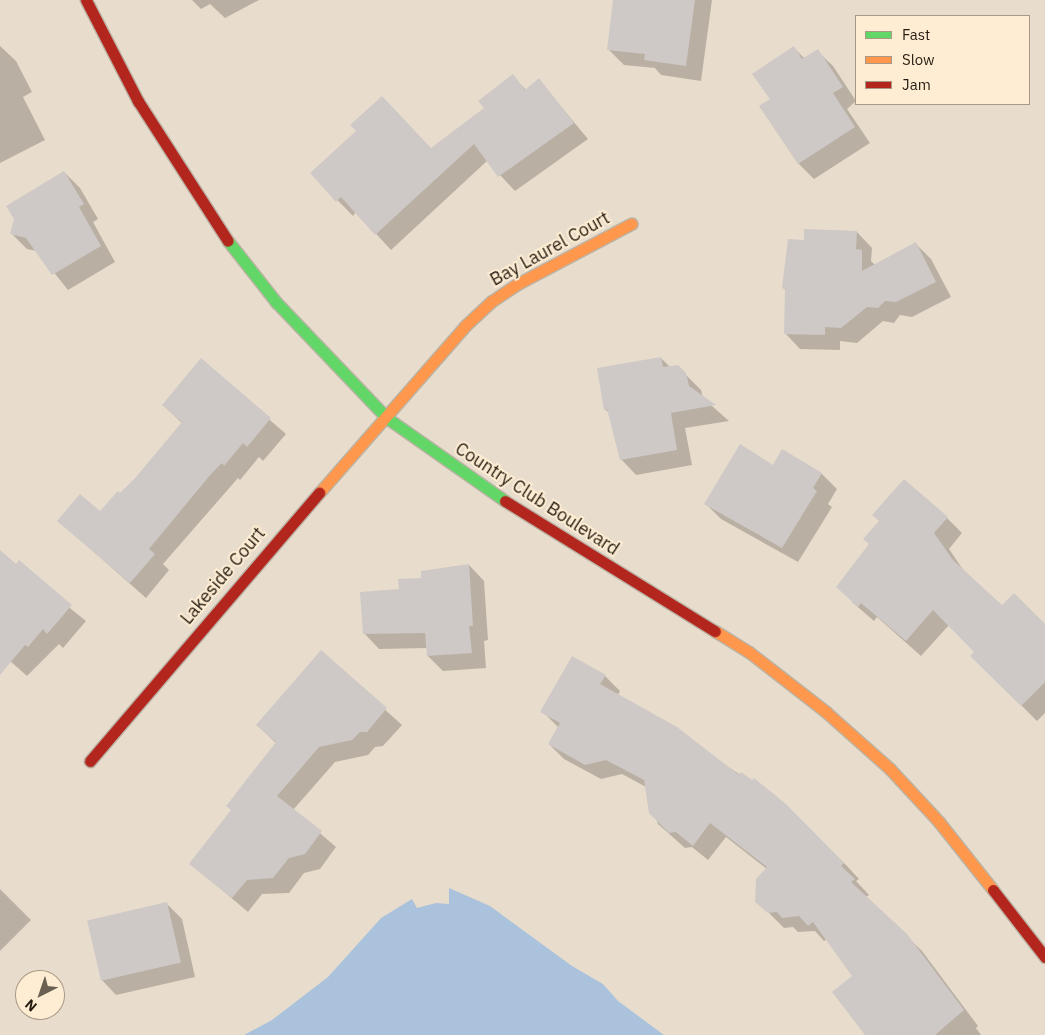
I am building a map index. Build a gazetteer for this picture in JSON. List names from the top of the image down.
{
  "streets": {
    "street": ["Bay Laurel Court", "Country Club Boulevard", "Lakeside Court"]
  },
  "crossings": [
    ["Bay Laurel Court", "Country Club Boulevard"],
    ["Bay Laurel Court", "Lakeside Court"],
    ["Country Club Boulevard", "Lakeside Court"]
  ],
  "legend": ["Fast", "Slow", "Jam"],
  "north": "bottom left"
}
